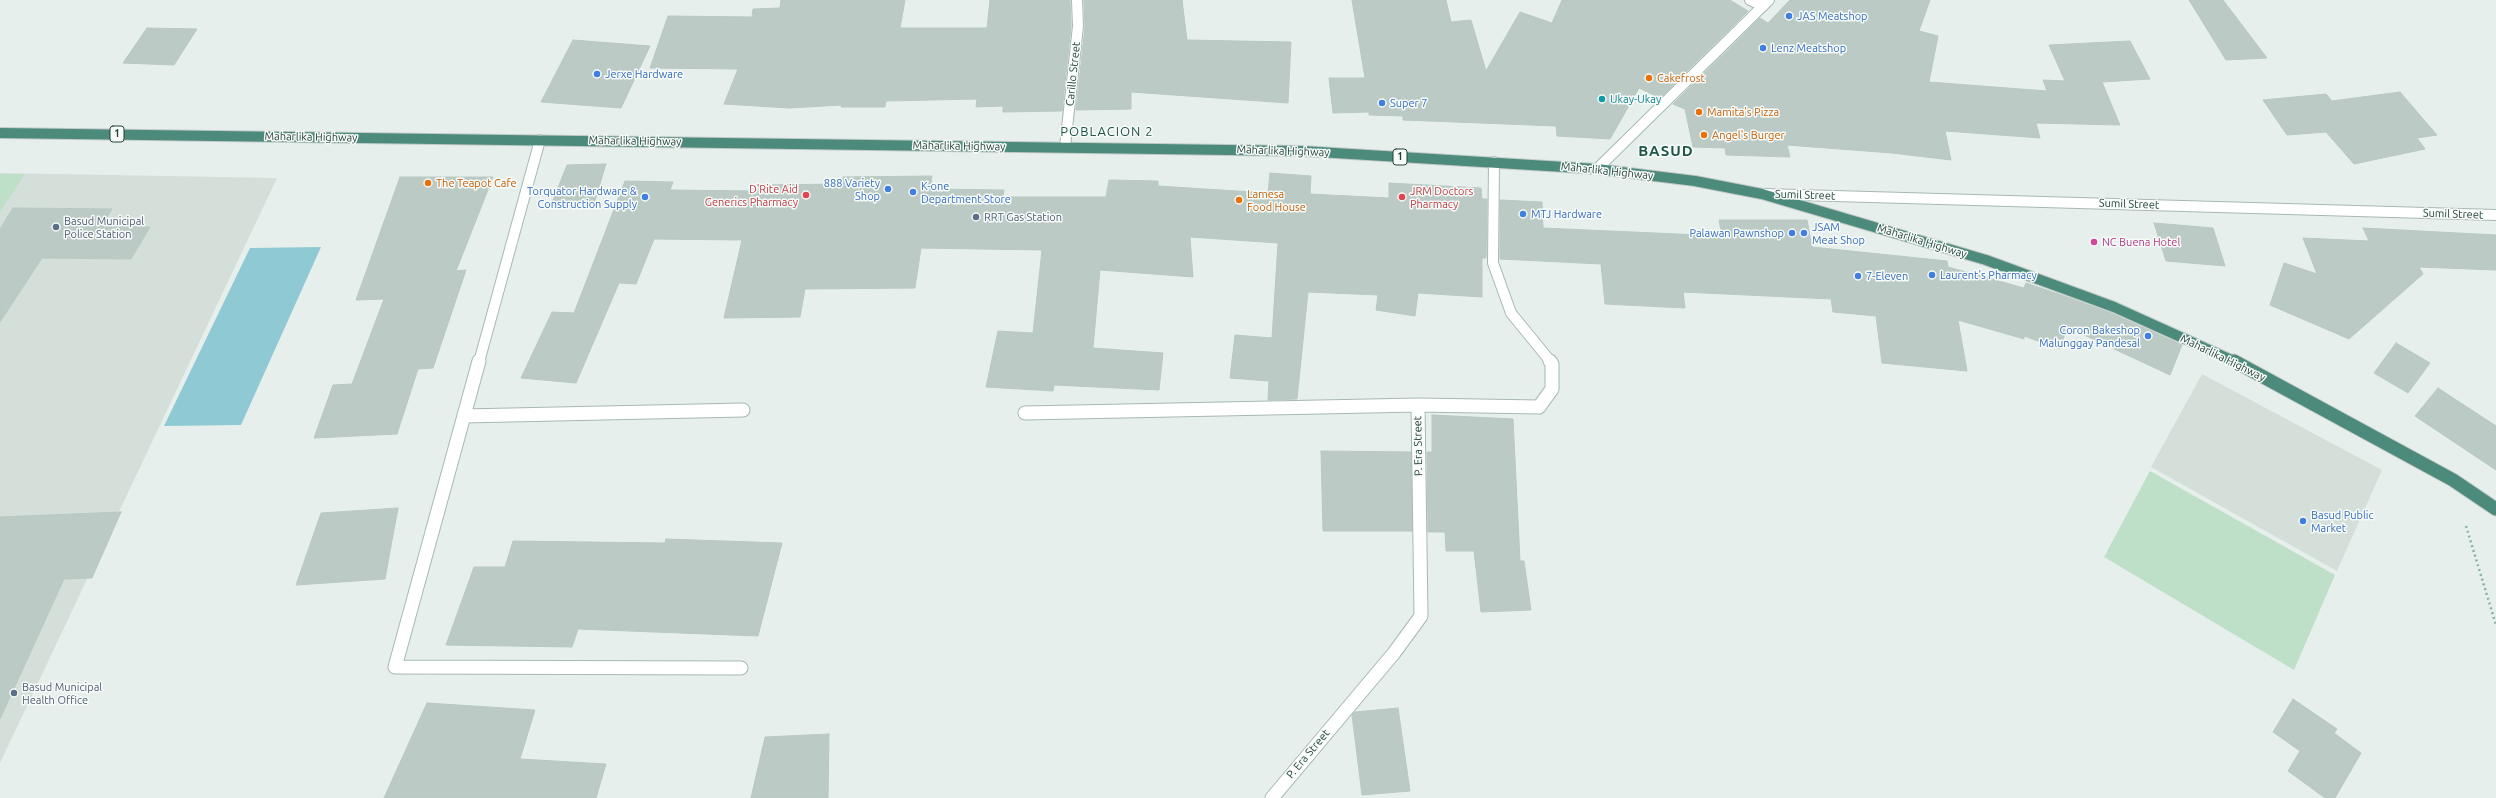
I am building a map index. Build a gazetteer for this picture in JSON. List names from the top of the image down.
{
  "streets": {
    "highway": ["1", "Maharlika Highway"],
    "street": ["Carillo Street", "Sumil Street", "P. Era Street"]
  },
  "crossings": [
    ["Carillo Street", "Maharlika Highway"],
    ["Maharlika Highway", "Sumil Street"],
    ["Maharlika Highway", "P. Era Street"]
  ],
  "districts": ["POBLACION 2", "BASUD"],
  "places": [
    "JAS Meatshop",
    "Lenz Meatshop",
    "Jerxe Hardware",
    "Cakefrost",
    "Ukay-Ukay",
    "Super 7",
    "Mamita's Pizza",
    "Angel's Burger",
    "The Teapot Cafe",
    "888 Variety Shop",
    "K-one Department Store",
    "D'Rite Aid Generics Pharmacy",
    "Torquator Hardware & Construction Supply",
    "JRM Doctors Pharmacy",
    "Lamesa Food House",
    "MTJ Hardware",
    "RRT Gas Station",
    "Basud Municipal Police Station",
    "Palawan Pawnshop",
    "JSAM Meat Shop",
    "NC Buena Hotel",
    "Laurent's Pharmacy",
    "7-Eleven",
    "Coron Bakeshop Malunggay Pandesal",
    "Basud Public Market",
    "Basud Municipal Health Office"
  ]
}
